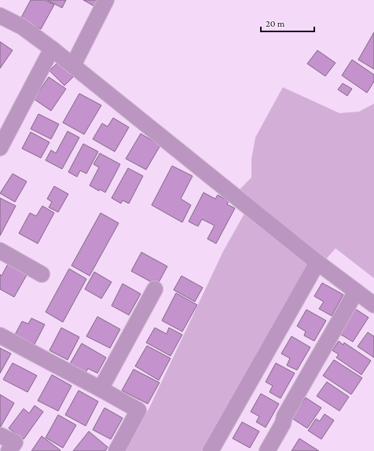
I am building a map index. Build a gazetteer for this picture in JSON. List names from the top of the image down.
{
  "scale_bar": "20 m"
}
